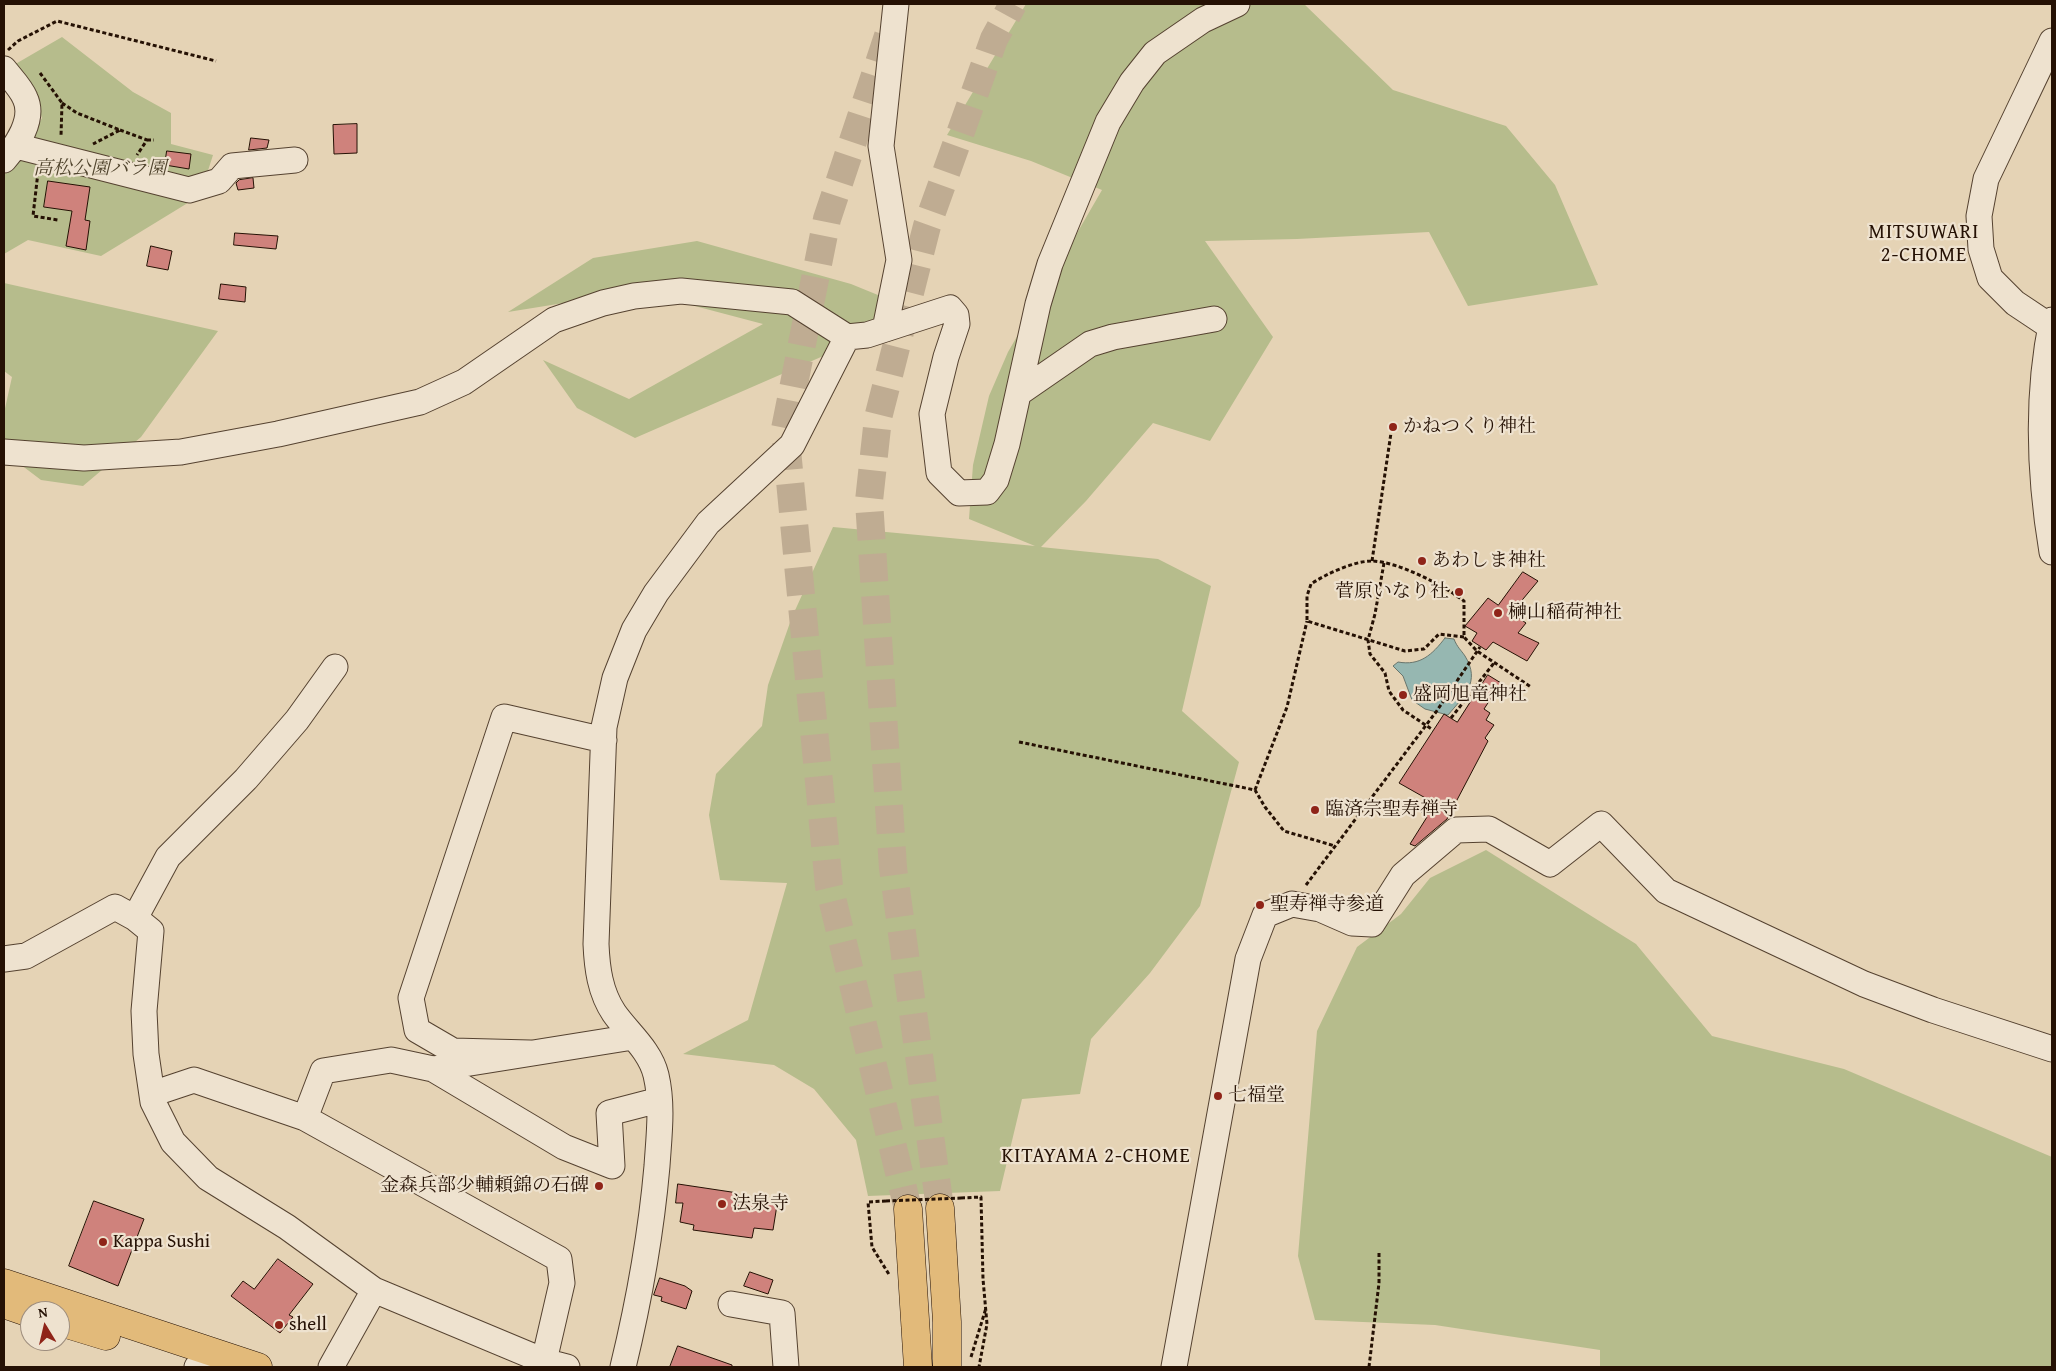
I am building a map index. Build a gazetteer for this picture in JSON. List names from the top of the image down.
{
  "districts": ["MITSUWARI 2-CHOME", "KITAYAMA 2-CHOME"],
  "parks": ["高松公園バラ園"],
  "places": [
    "かねつくり神社",
    "あわしま神社",
    "菅原いなり社",
    "榊山稲荷神社",
    "盛岡旭竜神社",
    "臨済宗聖寿禅寺",
    "聖寿禅寺参道",
    "七福堂",
    "金森兵部少輔頼錦の石碑",
    "法泉寺",
    "Kappa Sushi",
    "shell"
  ],
  "north": "top"
}
